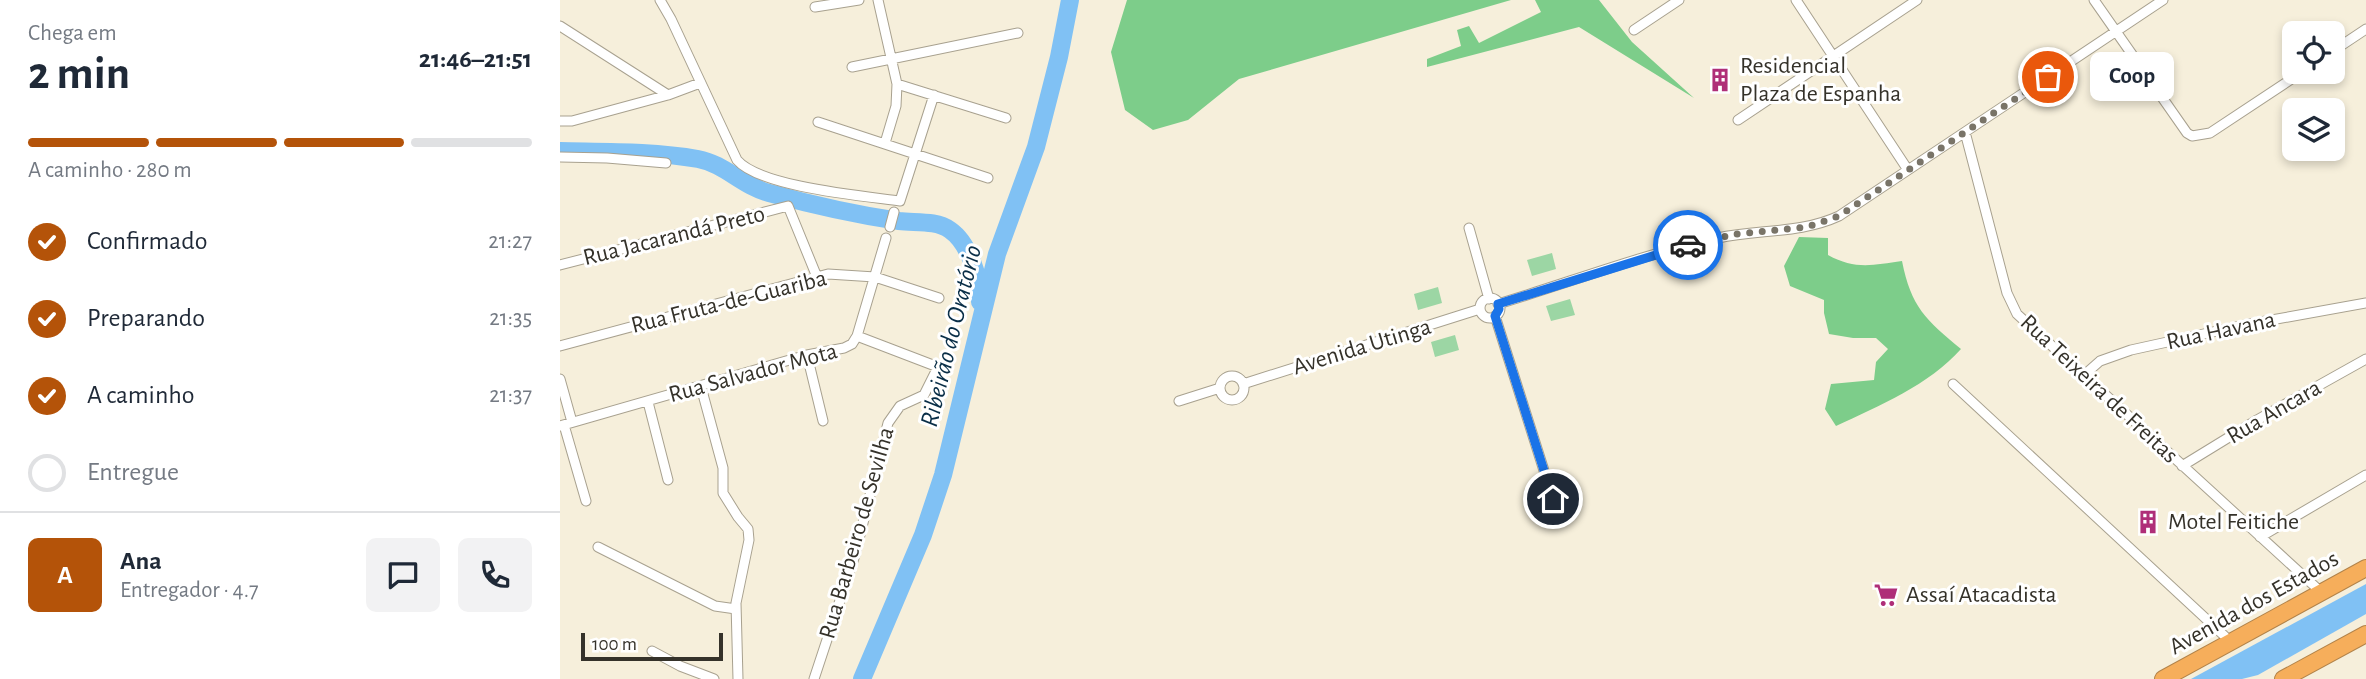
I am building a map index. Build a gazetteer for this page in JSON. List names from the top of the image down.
{
  "streets": {
    "highway": ["Avenida dos Estados"],
    "street": [
      "Rua Jacarandá Preto",
      "Rua Fruta-de-Guariba",
      "Rua Havana",
      "Avenida Utinga",
      "Rua Salvador Mota",
      "Rua Teixeira de Freitas",
      "Rua Ancara",
      "Rua Barbeiro de Sevilha"
    ]
  },
  "crossings": [
    ["Rua Jacarandá Preto", "Rua Fruta-de-Guariba"],
    ["Rua Havana", "Rua Teixeira de Freitas"],
    ["Rua Salvador Mota", "Rua Barbeiro de Sevilha"],
    ["Rua Teixeira de Freitas", "Rua Ancara"],
    ["Rua Teixeira de Freitas", "Avenida dos Estados"]
  ],
  "water": ["Ribeirão do Oratório"],
  "places": {
    "other": ["Coop"],
    "building": ["Residencial Plaza de Espanha", "Motel Feitiche"],
    "supermarket": ["Assaí Atacadista"]
  },
  "scale_bar": "100 m",
  "page": {
    "heading": ["2 min", "Chega em", "21:46–21:51"],
    "panel": ["Ana", "Entregador · 4.7"],
    "bubble": "Coop",
    "bar": "A caminho · 280 m",
    "list": [
      ["Confirmado", "21:27"],
      ["Preparando", "21:35"],
      ["A caminho", "21:37"],
      "Entregue"
    ],
    "round": "A",
    "scale": "100 m"
  }
}
